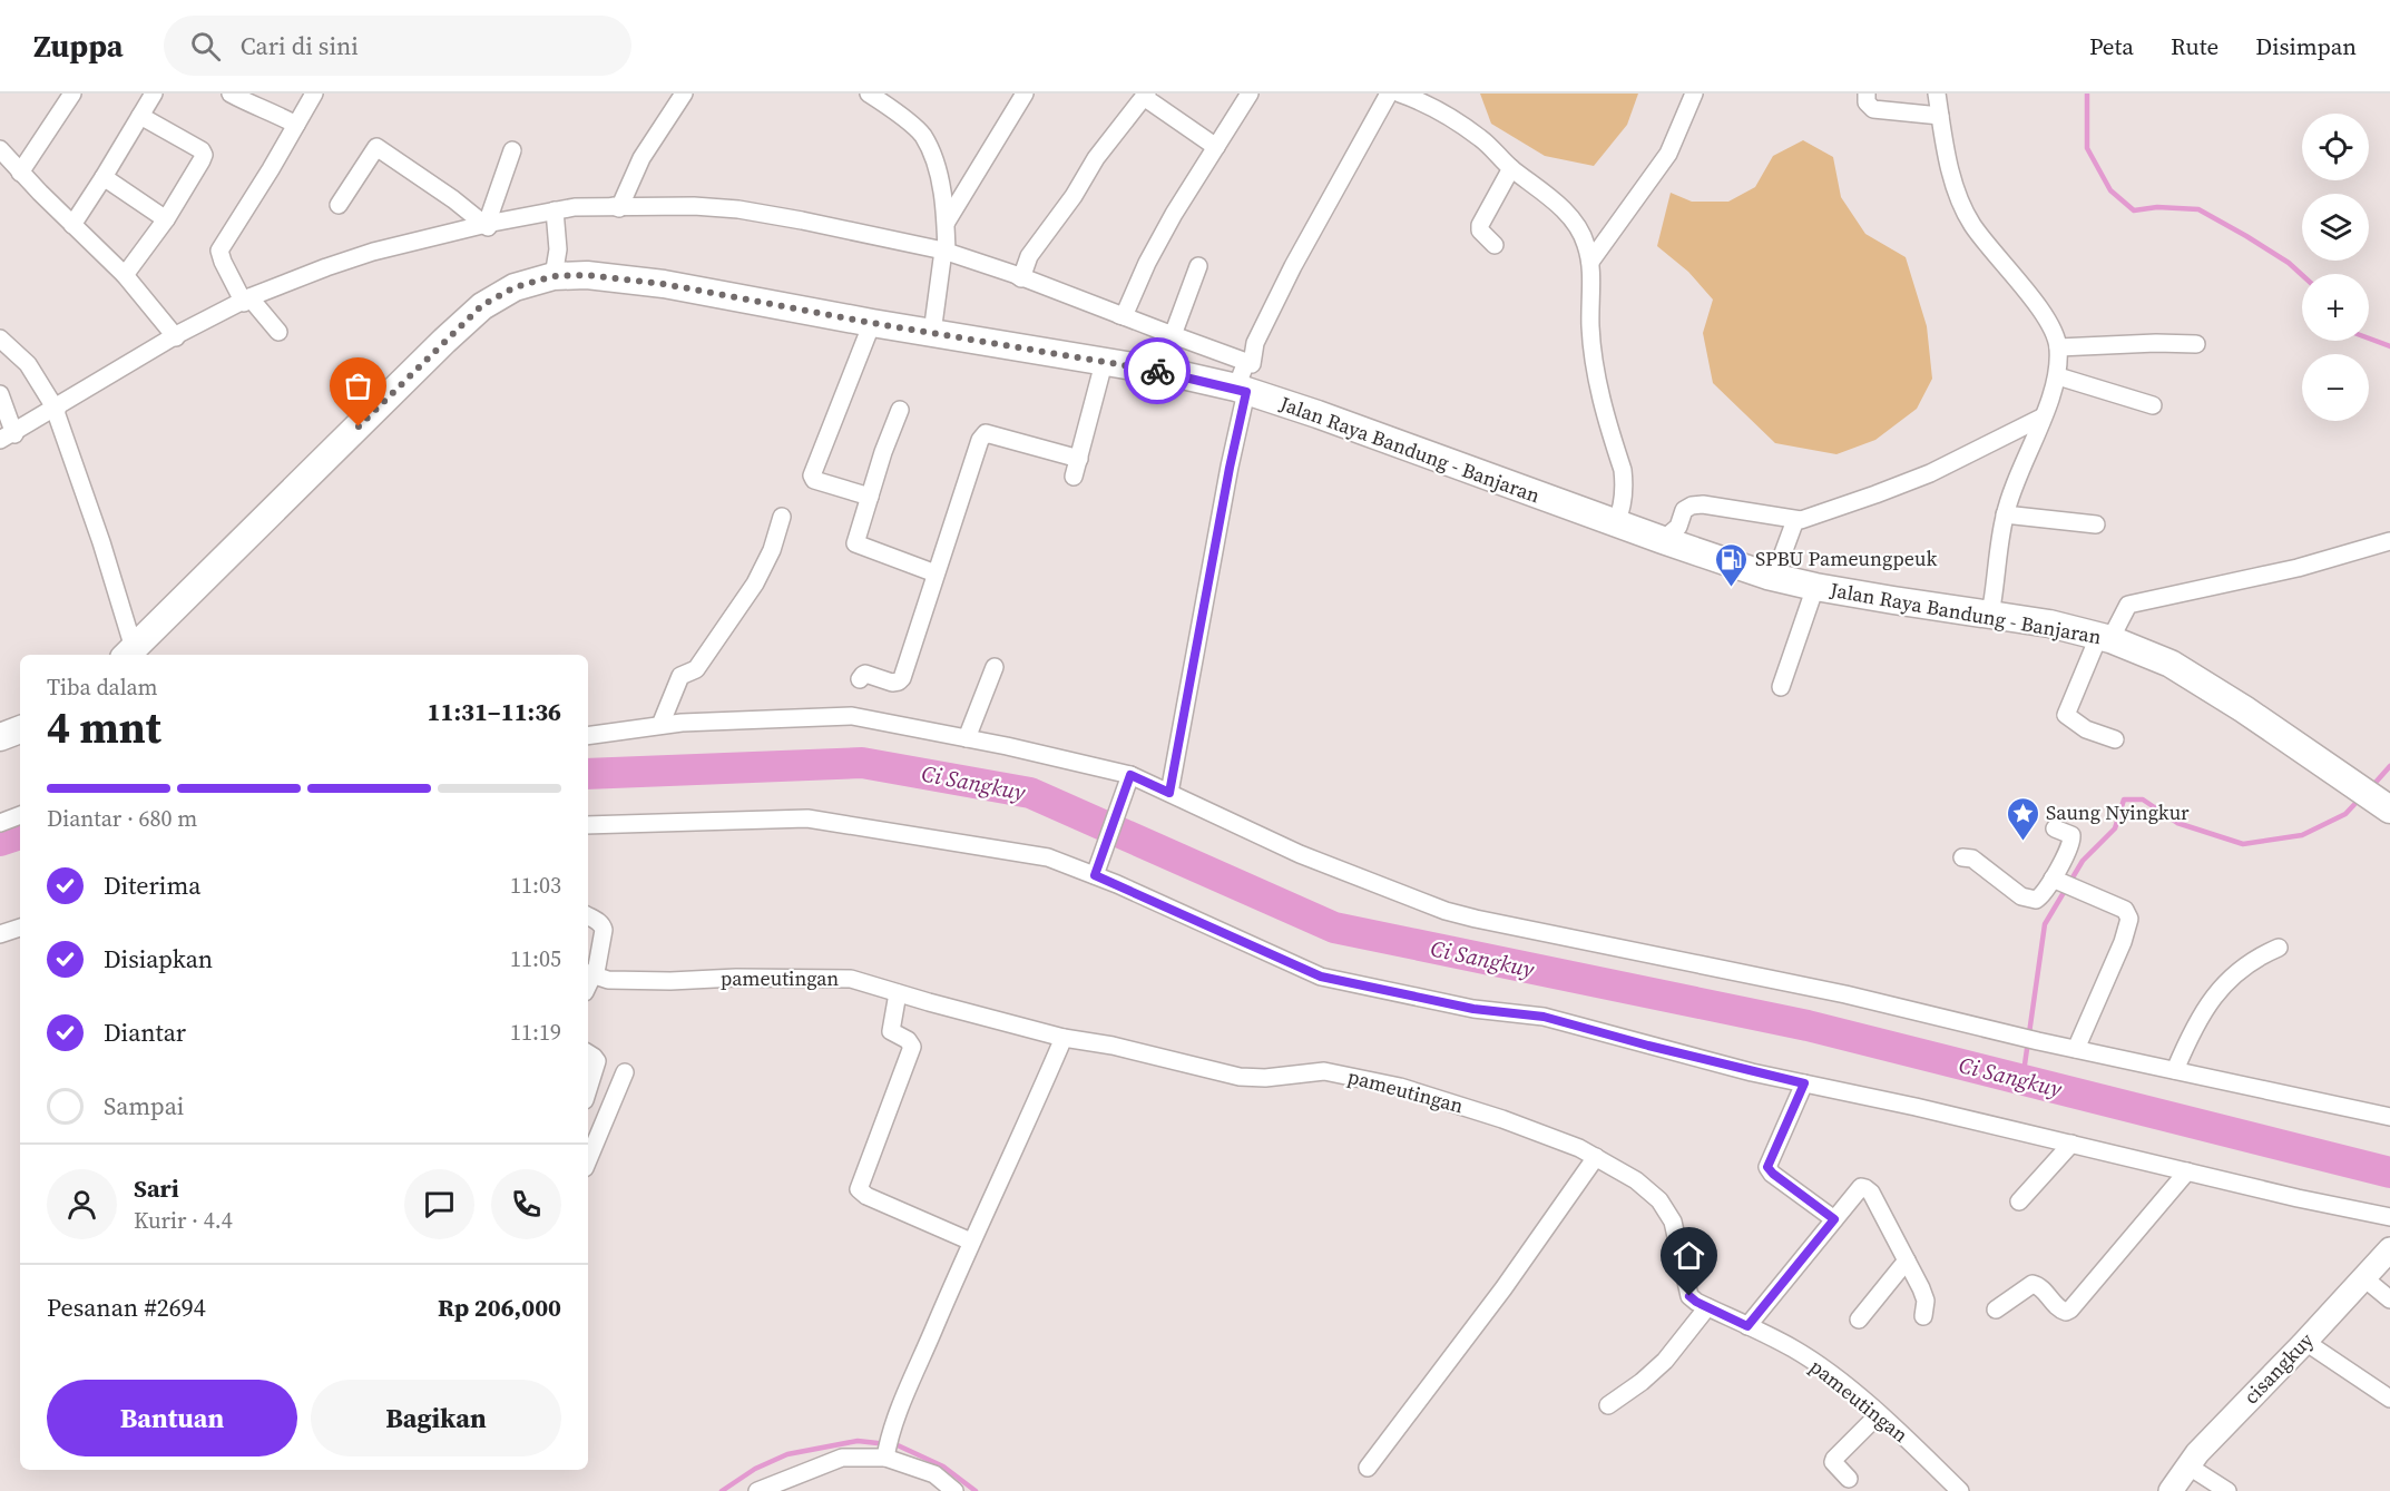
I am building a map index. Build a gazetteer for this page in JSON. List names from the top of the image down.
{
  "streets": {
    "main road": ["Jalan Raya Bandung - Banjaran"],
    "street": ["pameutingan", "cisangkuy"]
  },
  "water": ["Ci Sangkuy"],
  "places": {
    "fuel station": ["SPBU Pameungpeuk"],
    "place": ["Saung Nyingkur"]
  },
  "page": {
    "header": "Zuppa",
    "search": "Cari di sini",
    "nav": ["Peta", "Rute", "Disimpan"],
    "map_buttons": ["+", "−"],
    "heading": ["4 mnt", "Tiba dalam", "11:31–11:36"],
    "panel": [
      "Sari",
      "Kurir · 4.4",
      "Pesanan #2694",
      "Rp 206,000"
    ],
    "bar": "Diantar · 680 m",
    "list": [
      ["Diterima", "11:03"],
      ["Disiapkan", "11:05"],
      ["Diantar", "11:19"],
      "Sampai"
    ],
    "buttons": ["Bantuan", "Bagikan"]
  }
}
